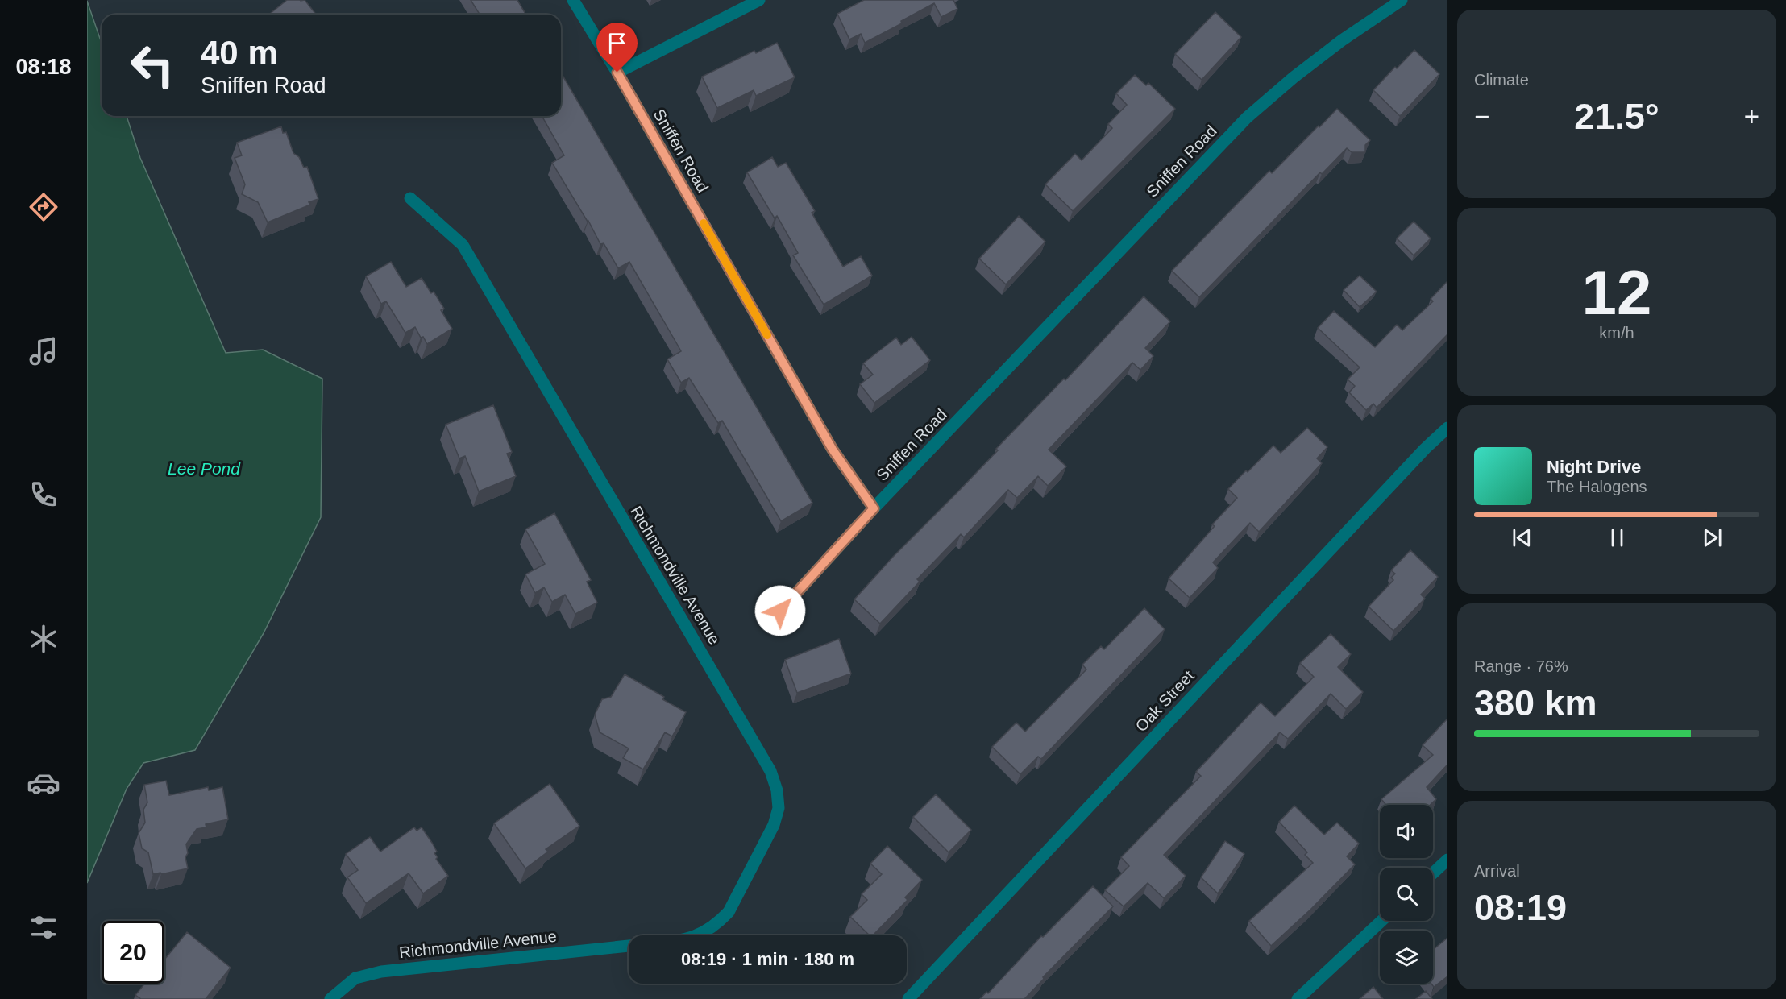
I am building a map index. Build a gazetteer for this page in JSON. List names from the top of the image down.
{
  "streets": {
    "street": ["Sniffen Road", "Richmondville Avenue", "Oak Street"]
  },
  "water": ["Lee Pond"],
  "page": {
    "tabs": "08:18",
    "tile": [
      "Climate",
      ["12", "km/h"],
      ["Range · 76%", "380 km"],
      ["Arrival", "08:19"]
    ],
    "turn": ["40 m", "Sniffen Road"],
    "heat": ["−", "21.5°", "+"],
    "song": ["Night Drive", "The Halogens"],
    "limit": "20",
    "trip": "08:19 · 1 min · 180 m"
  }
}
